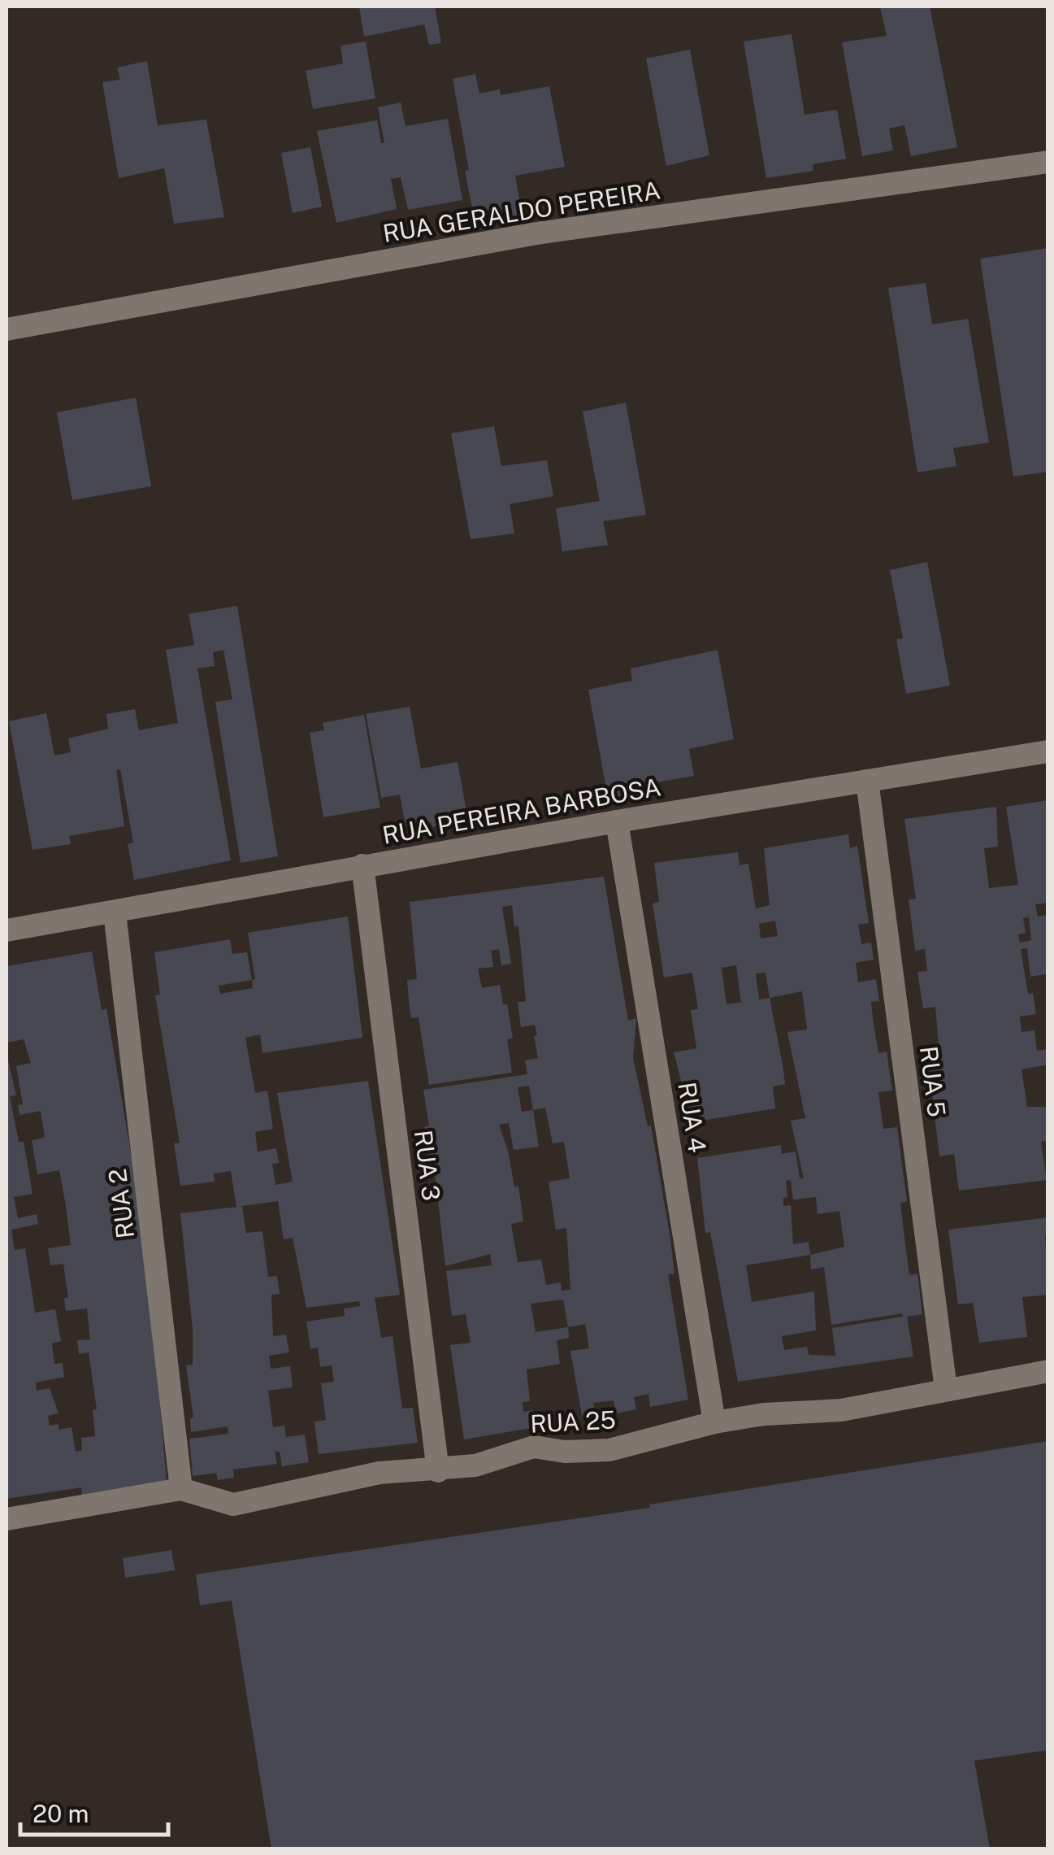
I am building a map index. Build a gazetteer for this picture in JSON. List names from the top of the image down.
{
  "streets": {
    "street": [
      "RUA GERALDO PEREIRA",
      "RUA PEREIRA BARBOSA",
      "RUA 5",
      "RUA 4",
      "RUA 3",
      "RUA 2",
      "RUA 25"
    ]
  },
  "crossings": [
    ["RUA PEREIRA BARBOSA", "RUA 5"],
    ["RUA PEREIRA BARBOSA", "RUA 4"],
    ["RUA PEREIRA BARBOSA", "RUA 3"],
    ["RUA PEREIRA BARBOSA", "RUA 2"],
    ["RUA 5", "RUA 25"],
    ["RUA 4", "RUA 25"],
    ["RUA 3", "RUA 25"],
    ["RUA 2", "RUA 25"]
  ],
  "scale_bar": "20 m"
}
